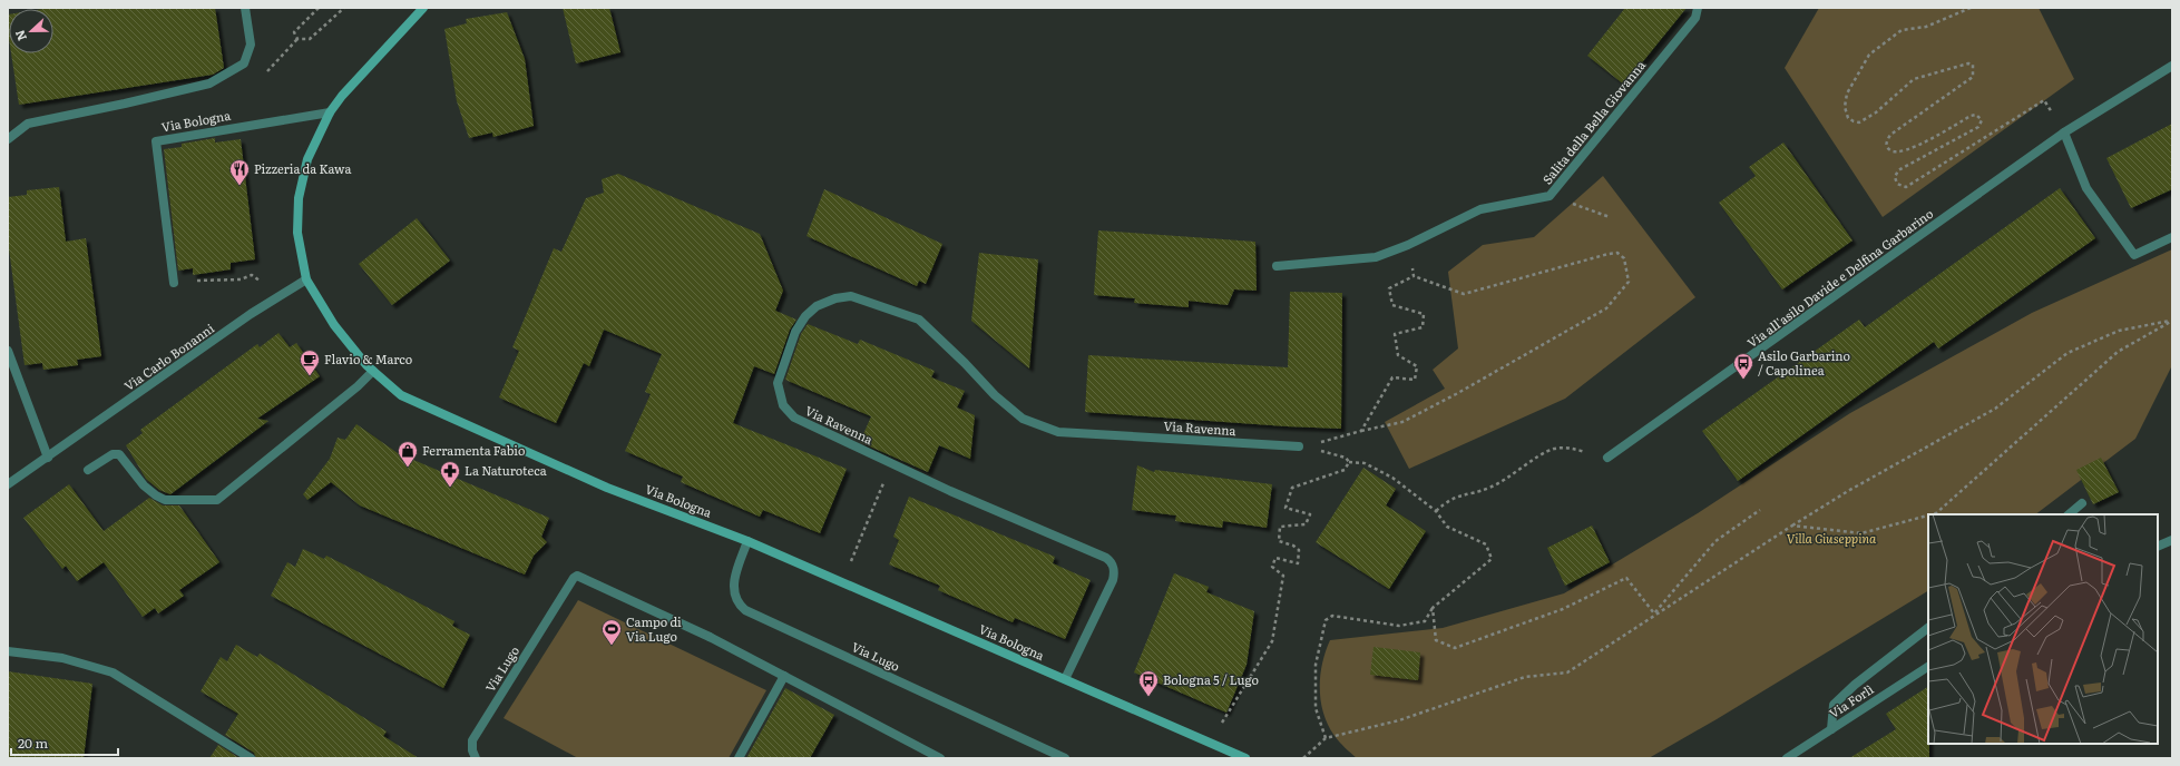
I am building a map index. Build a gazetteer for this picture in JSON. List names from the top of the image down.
{
  "streets": {
    "street": [
      "Via Bologna",
      "Salita della Bella Giovanna",
      "Via all'asilo Davide e Delfina Garbarino",
      "Via Carlo Bonanni",
      "Via Ravenna",
      "Via Lugo",
      "Via Forlì"
    ]
  },
  "crossings": [
    ["Via Bologna", "Via Carlo Bonanni"],
    ["Via Bologna", "Via Ravenna"],
    ["Via Bologna", "Via Lugo"]
  ],
  "parks": ["Villa Giuseppina"],
  "places": {
    "restaurant": ["Pizzeria da Kawa"],
    "cafe": ["Flavio & Marco"],
    "bus stop": ["Asilo Garbarino / Capolinea", "Bologna 5 / Lugo"],
    "shop": ["Ferramenta Fabio"],
    "pharmacy": ["La Naturoteca"],
    "sports": ["Campo di Via Lugo"]
  },
  "scale_bar": "20 m",
  "north": "left"
}
